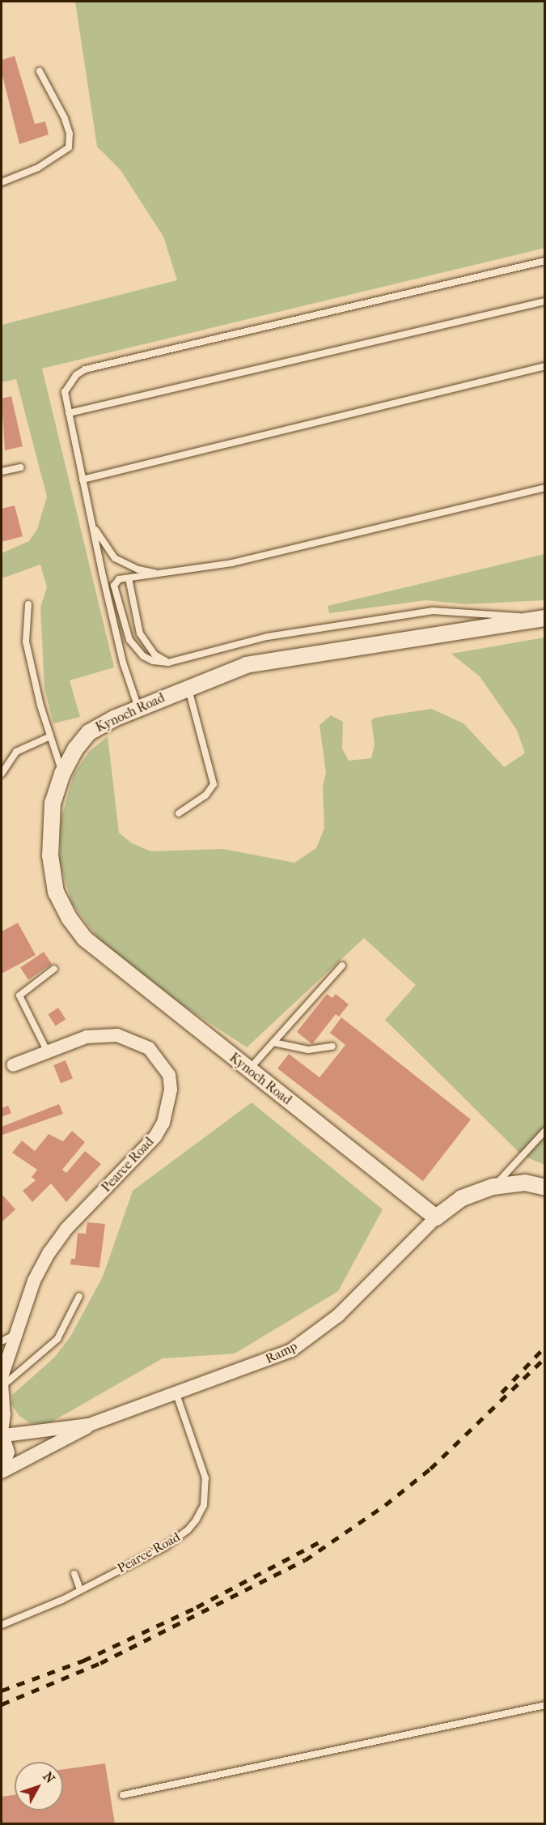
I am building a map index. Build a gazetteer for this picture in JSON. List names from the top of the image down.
{
  "streets": {
    "street": ["Kynoch Road", "Pearce Road", "Ramp"]
  },
  "crossings": [
    ["Kynoch Road", "Ramp"],
    ["Pearce Road", "Ramp"]
  ],
  "north": "top right"
}
